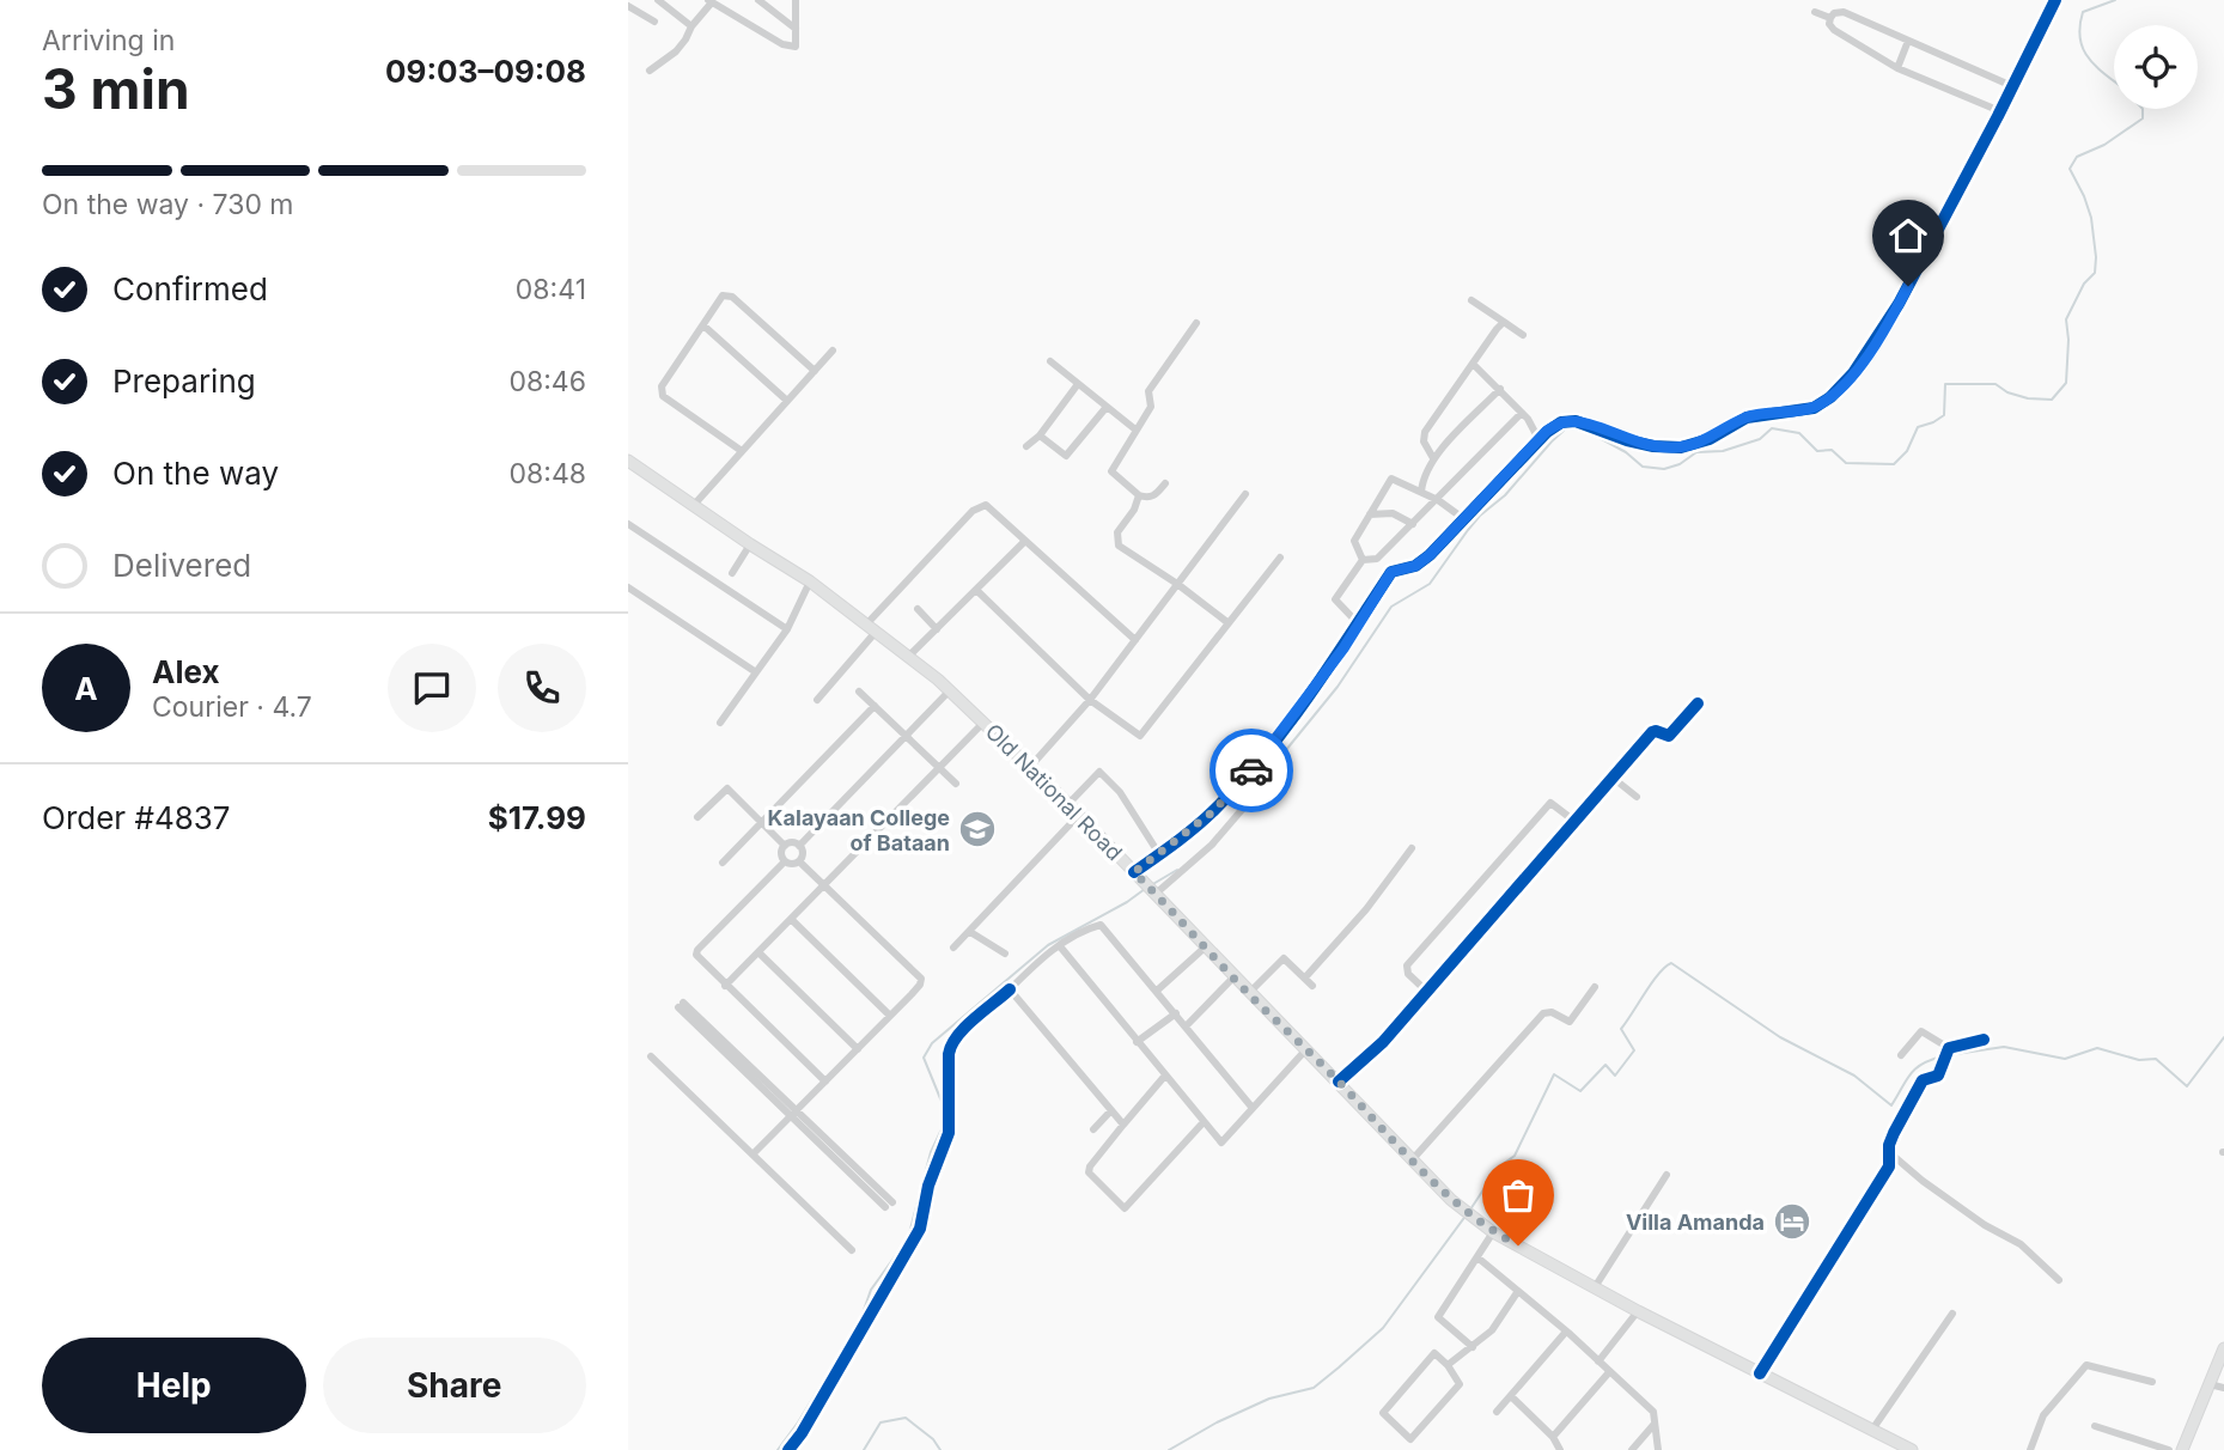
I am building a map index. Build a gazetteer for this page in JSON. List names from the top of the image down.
{
  "streets": {
    "main road": ["Old National Road"]
  },
  "places": {
    "school or university": ["Kalayaan College of Bataan"],
    "hotel": ["Villa Amanda"]
  },
  "page": {
    "heading": ["3 min", "Arriving in", "09:03–09:08"],
    "panel": [
      "Alex",
      "Courier · 4.7",
      "Order #4837",
      "$17.99"
    ],
    "bar": "On the way · 730 m",
    "list": [
      ["Confirmed", "08:41"],
      ["Preparing", "08:46"],
      ["On the way", "08:48"],
      "Delivered"
    ],
    "round": "A",
    "buttons": ["Help", "Share"]
  }
}
